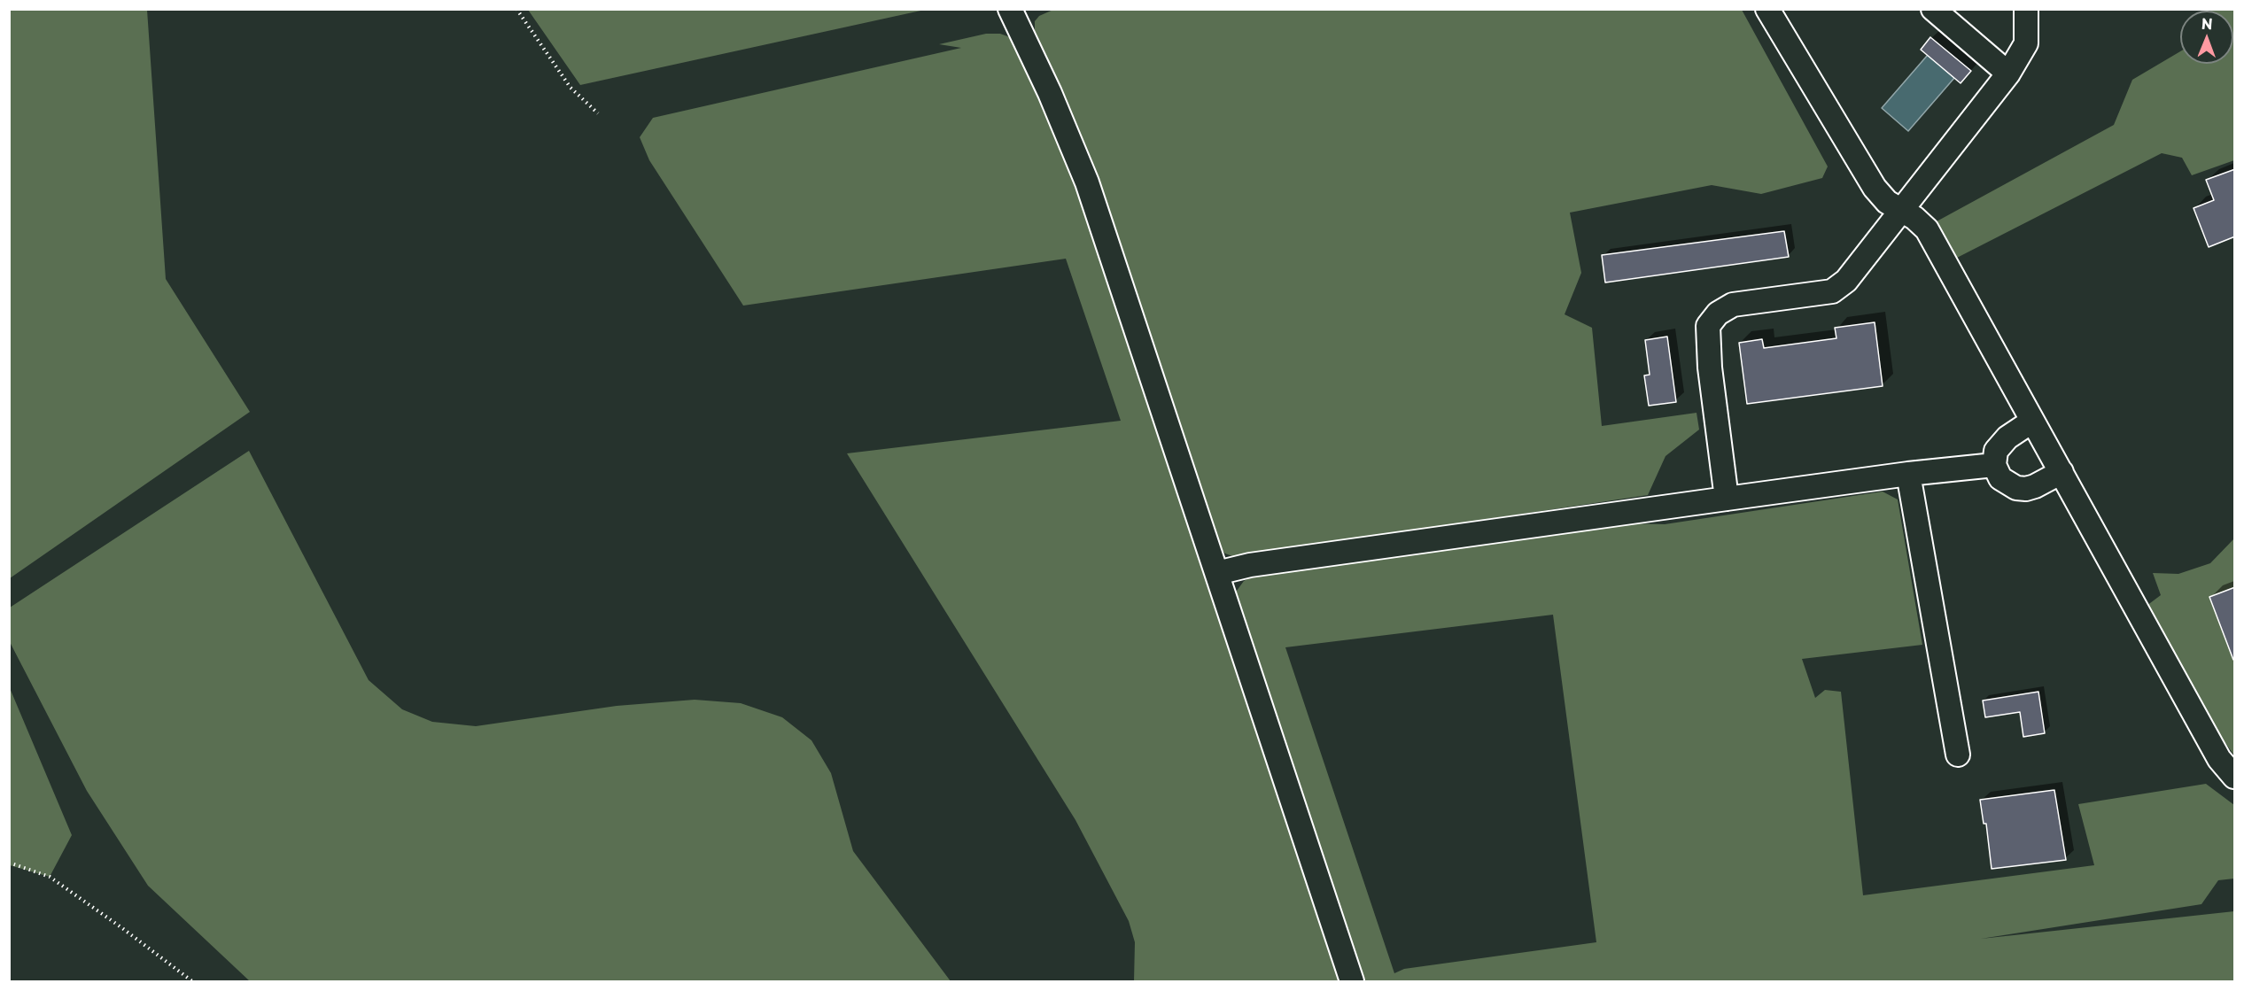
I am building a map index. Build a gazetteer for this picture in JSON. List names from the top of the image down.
{
  "north": "top"
}
